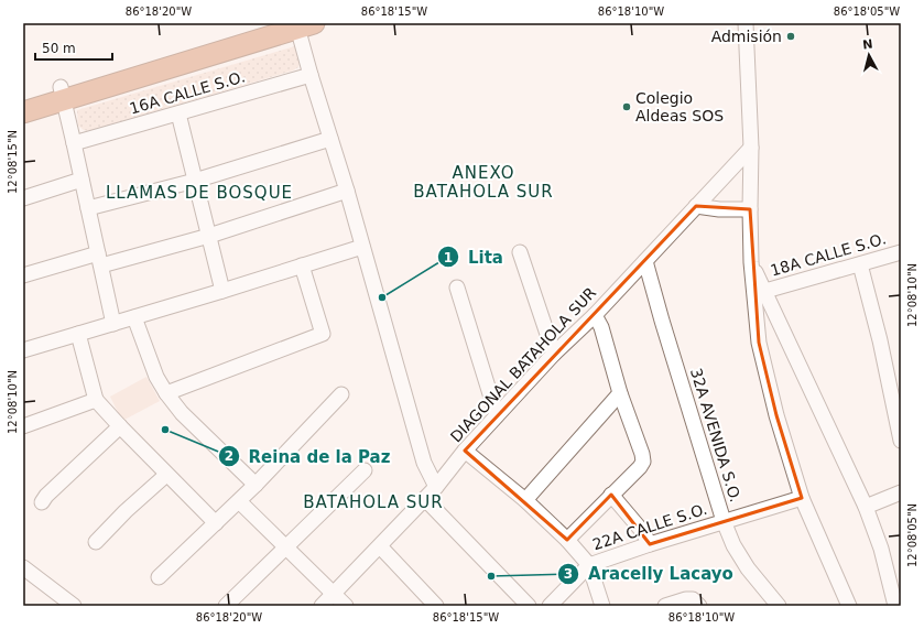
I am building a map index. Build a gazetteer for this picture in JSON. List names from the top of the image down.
{
  "streets": {
    "street": [
      "16A CALLE S.O.",
      "18A CALLE S.O.",
      "DIAGONAL BATAHOLA SUR",
      "32A AVENIDA S.O.",
      "22A CALLE S.O."
    ]
  },
  "crossings": [
    ["DIAGONAL BATAHOLA SUR", "32A AVENIDA S.O."],
    ["32A AVENIDA S.O.", "22A CALLE S.O."]
  ],
  "districts": ["ANEXO BATAHOLA SUR", "LLAMAS DE BOSQUE", "BATAHOLA SUR"],
  "places": [
    "Admisión",
    "Colegio Aldeas SOS",
    "Lita",
    "Reina de la Paz",
    "Aracelly Lacayo"
  ],
  "scale_bar": "50 m",
  "north": "top",
  "coordinates": [
    "86°18'20\"W",
    "86°18'15\"W",
    "86°18'10\"W",
    "86°18'05\"W",
    "12°08'15\"N",
    "12°08'10\"N",
    "12°08'05\"N"
  ]
}
